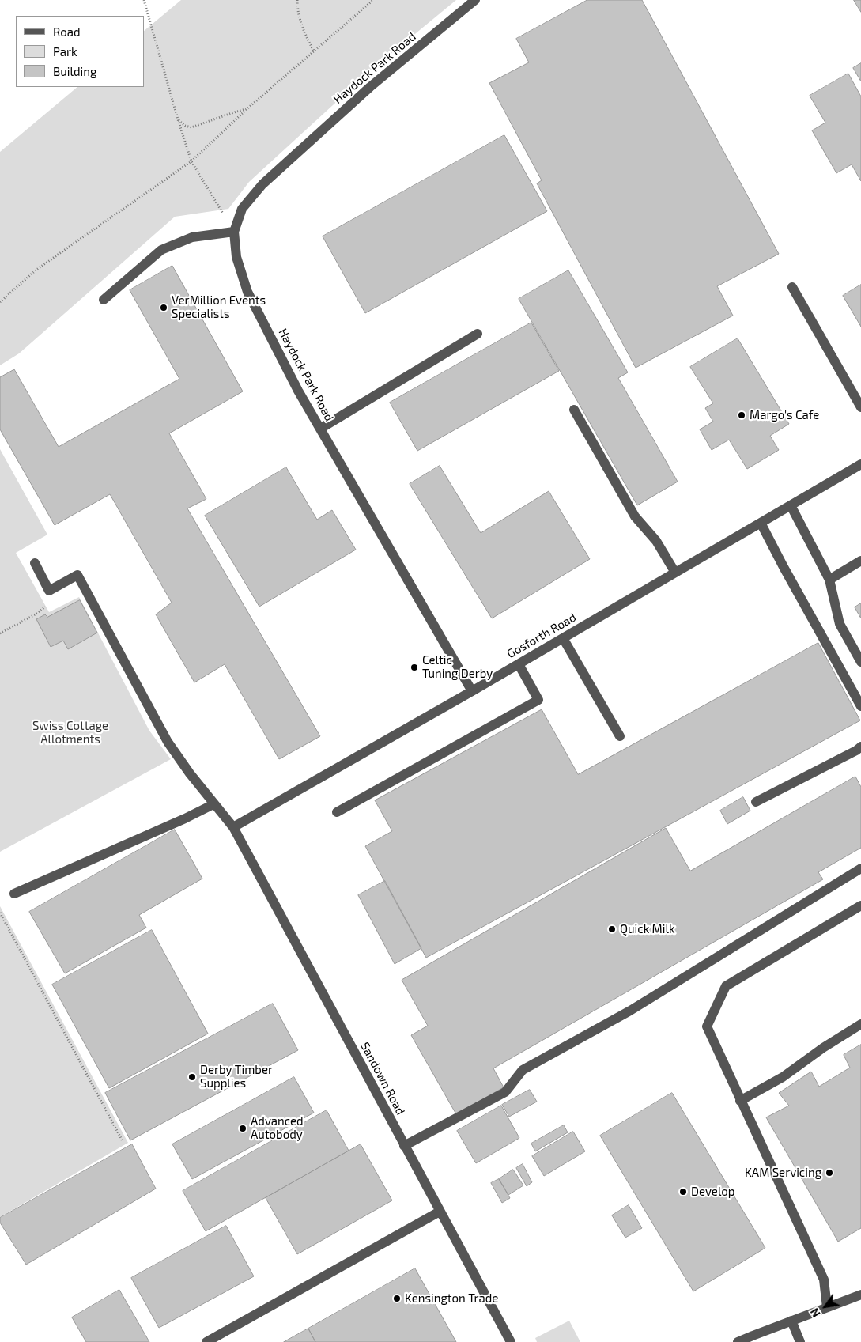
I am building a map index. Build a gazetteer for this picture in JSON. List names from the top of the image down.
{
  "streets": {
    "street": ["Haydock Park Road", "Gosforth Road", "Sandown Road"]
  },
  "crossings": [
    ["Haydock Park Road", "Gosforth Road"],
    ["Gosforth Road", "Sandown Road"]
  ],
  "parks": ["Swiss Cottage Allotments"],
  "places": [
    "VerMillion Events Specialists",
    "Margo's Cafe",
    "Celtic Tuning Derby",
    "Quick Milk",
    "Derby Timber Supplies",
    "Advanced Autobody",
    "KAM Servicing",
    "Develop",
    "Kensington Trade"
  ],
  "legend": ["Road", "Park", "Building"],
  "north": "bottom left"
}
